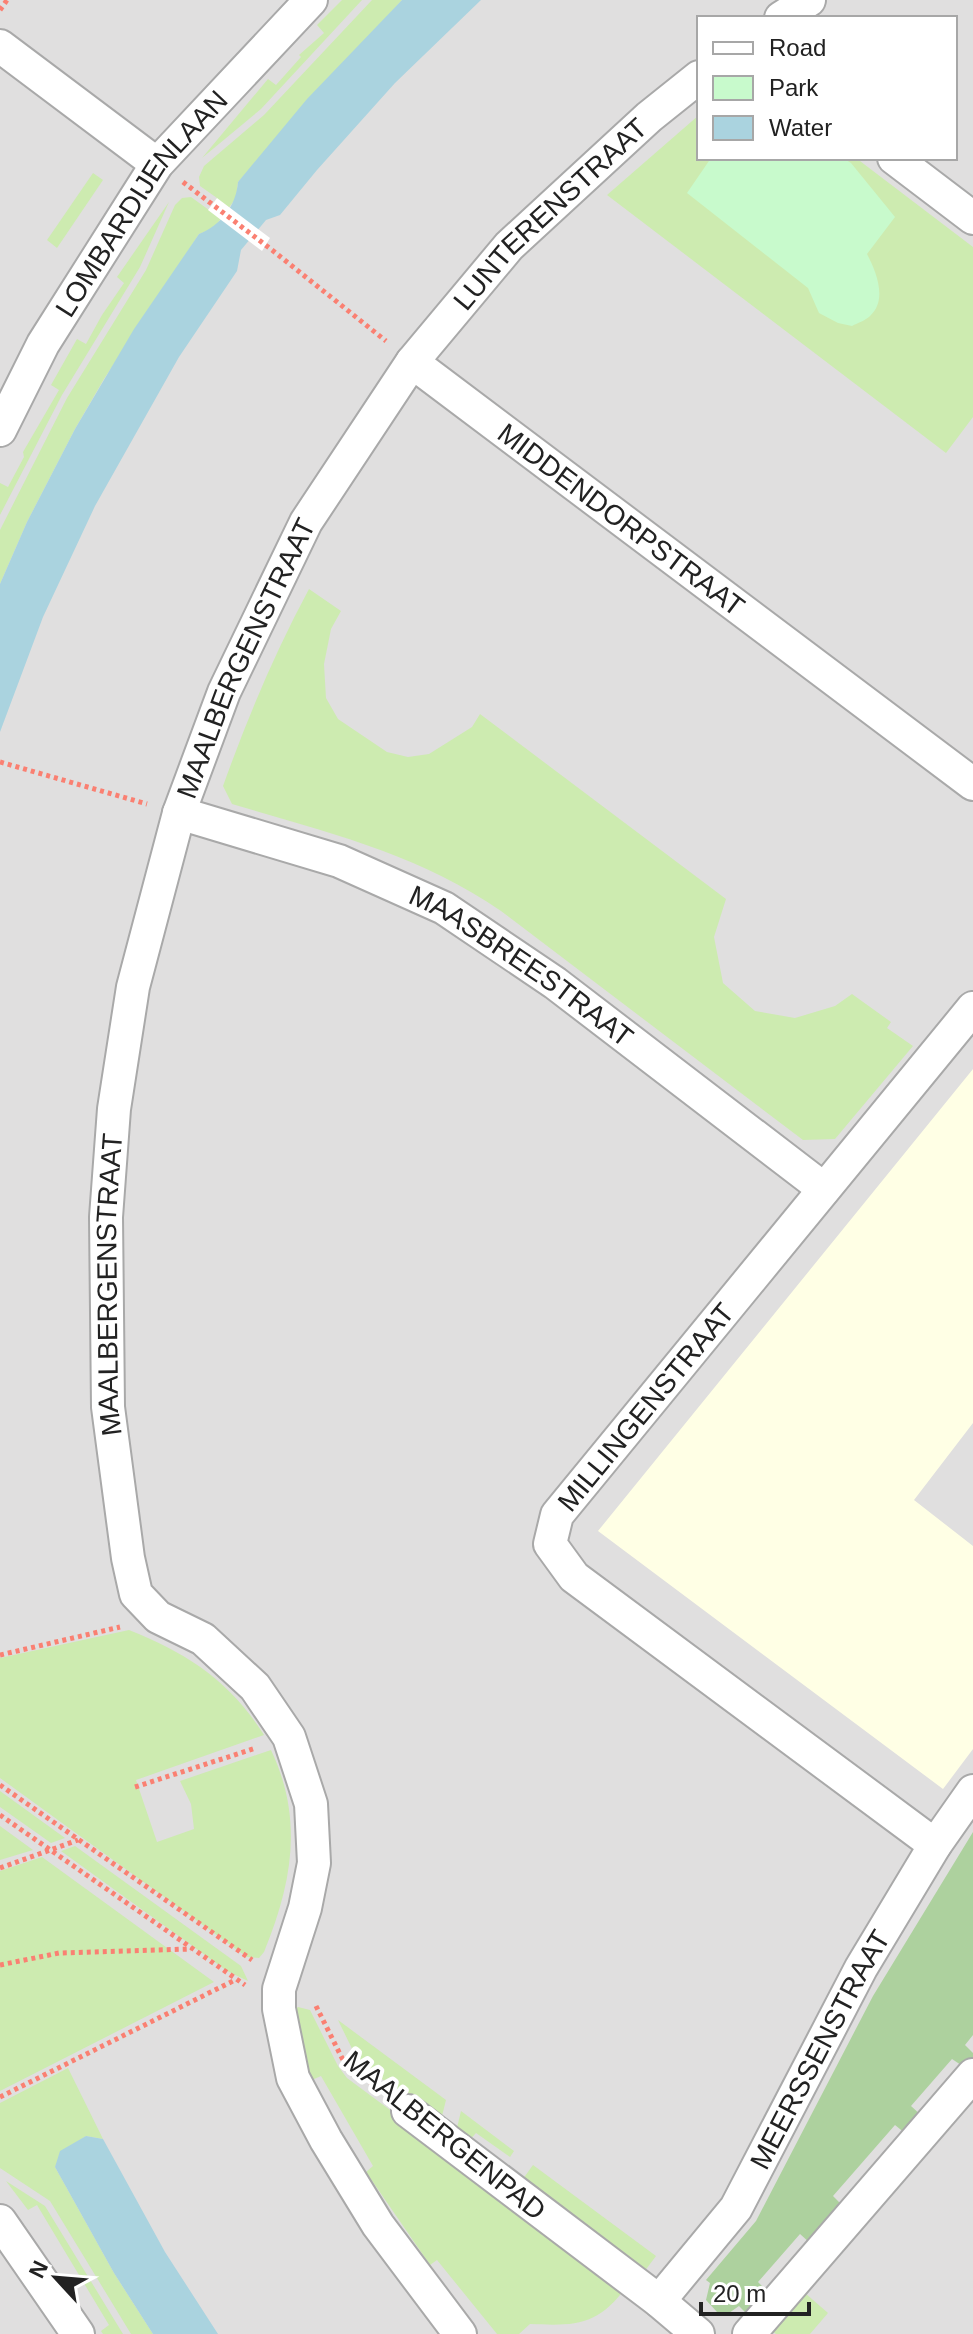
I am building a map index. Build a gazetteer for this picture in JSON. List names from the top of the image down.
{
  "streets": {
    "street": [
      "LOMBARDIJENLAAN",
      "LUNTERENSTRAAT",
      "MIDDENDORPSTRAAT",
      "MAALBERGENSTRAAT",
      "MAASBREESTRAAT",
      "MILLINGENSTRAAT",
      "MEERSSENSTRAAT",
      "MAALBERGENPAD"
    ]
  },
  "crossings": [
    ["LUNTERENSTRAAT", "MIDDENDORPSTRAAT"],
    ["LUNTERENSTRAAT", "MAALBERGENSTRAAT"],
    ["MIDDENDORPSTRAAT", "MAALBERGENSTRAAT"],
    ["MAALBERGENSTRAAT", "MAASBREESTRAAT"],
    ["MAALBERGENSTRAAT", "MAALBERGENPAD"],
    ["MAASBREESTRAAT", "MILLINGENSTRAAT"],
    ["MILLINGENSTRAAT", "MEERSSENSTRAAT"],
    ["MEERSSENSTRAAT", "MAALBERGENPAD"]
  ],
  "legend": ["Road", "Park", "Water"],
  "scale_bar": "20 m",
  "north": "top left"
}
